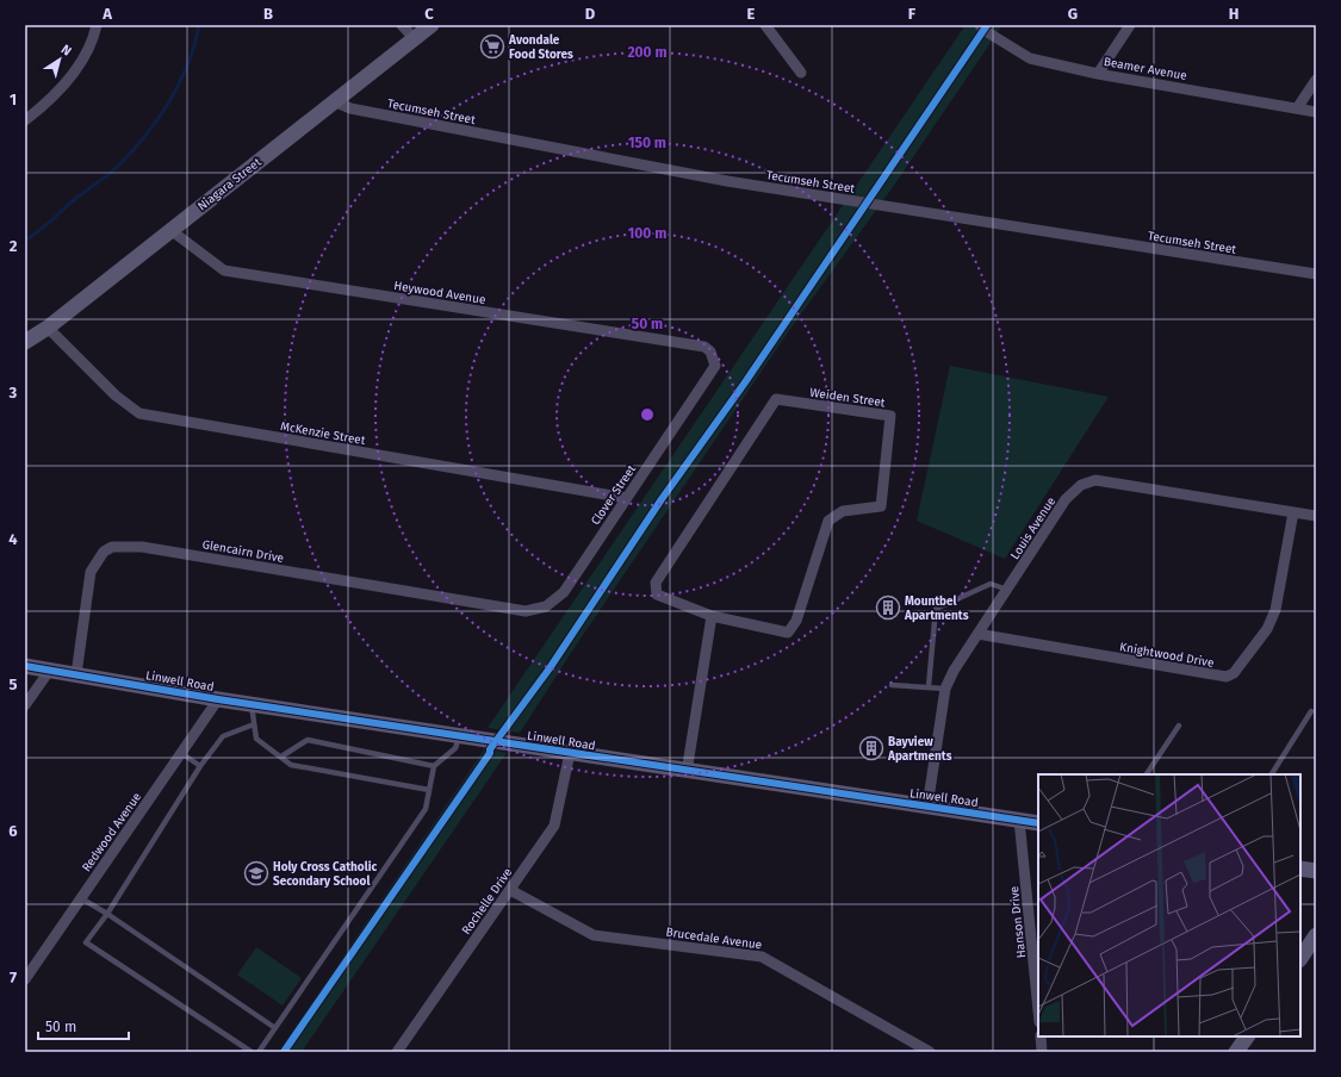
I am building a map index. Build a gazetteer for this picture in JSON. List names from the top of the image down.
{
  "streets": {
    "main road": ["Niagara Street", "Linwell Road"],
    "street": [
      "Beamer Avenue",
      "Tecumseh Street",
      "Heywood Avenue",
      "Weiden Street",
      "McKenzie Street",
      "Clover Street",
      "Louis Avenue",
      "Glencairn Drive",
      "Knightwood Drive",
      "Redwood Avenue",
      "Rochelle Drive",
      "Hanson Drive",
      "Brucedale Avenue"
    ]
  },
  "crossings": [
    ["Tecumseh Street", "Niagara Street"],
    ["Niagara Street", "Heywood Avenue"],
    ["Niagara Street", "McKenzie Street"],
    ["Heywood Avenue", "Clover Street"],
    ["McKenzie Street", "Clover Street"],
    ["Clover Street", "Glencairn Drive"],
    ["Louis Avenue", "Knightwood Drive"],
    ["Louis Avenue", "Linwell Road"],
    ["Glencairn Drive", "Linwell Road"],
    ["Linwell Road", "Redwood Avenue"],
    ["Linwell Road", "Rochelle Drive"],
    ["Linwell Road", "Hanson Drive"],
    ["Rochelle Drive", "Brucedale Avenue"]
  ],
  "places": {
    "supermarket": ["Avondale Food Stores"],
    "building": ["Mountbel Apartments", "Bayview Apartments"],
    "school or university": ["Holy Cross Catholic Secondary School"]
  },
  "scale_bar": "50 m",
  "north": "top right",
  "grid": {
    "columns": [
      "A",
      "B",
      "C",
      "D",
      "E",
      "F",
      "G",
      "H"
    ],
    "rows": [
      "1",
      "2",
      "3",
      "4",
      "5",
      "6",
      "7"
    ]
  },
  "rings": [
    "200 m",
    "150 m",
    "100 m",
    "50 m"
  ]
}
